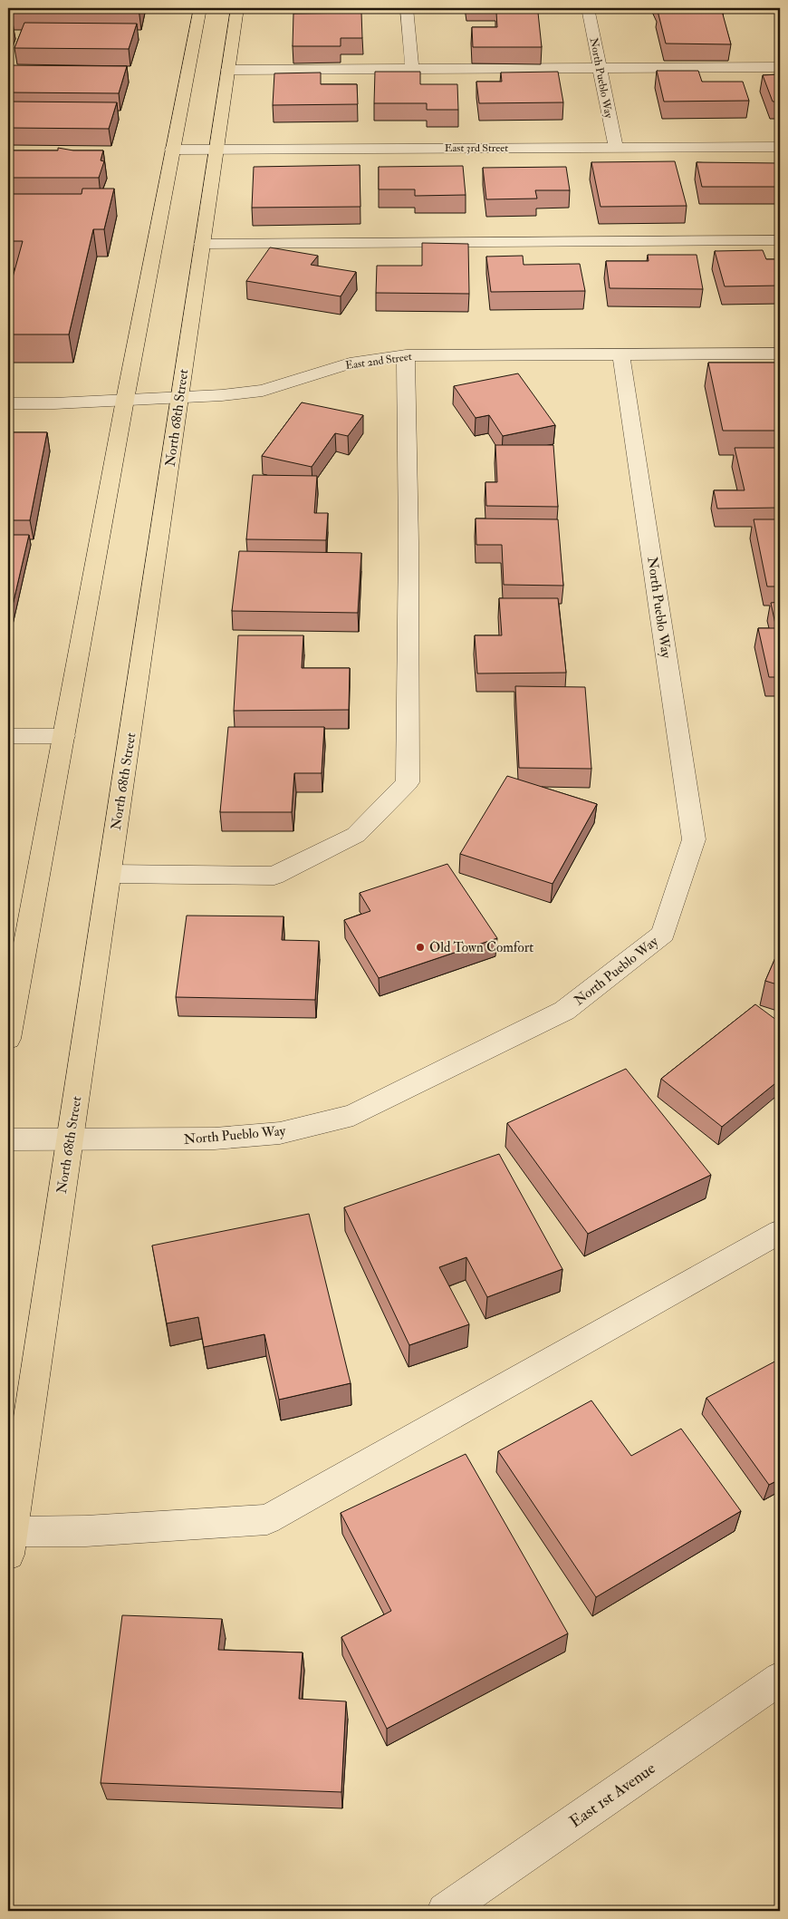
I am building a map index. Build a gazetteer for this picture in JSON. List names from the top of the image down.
{
  "streets": {
    "main road": ["North 68th Street"],
    "street": [
      "North Pueblo Way",
      "East 3rd Street",
      "East 2nd Street",
      "East 1st Avenue"
    ]
  },
  "crossings": [
    ["North Pueblo Way", "East 3rd Street"],
    ["North Pueblo Way", "East 2nd Street"],
    ["North Pueblo Way", "North 68th Street"],
    ["East 3rd Street", "North 68th Street"],
    ["East 2nd Street", "North 68th Street"]
  ],
  "places": ["Old Town Comfort"]
}
